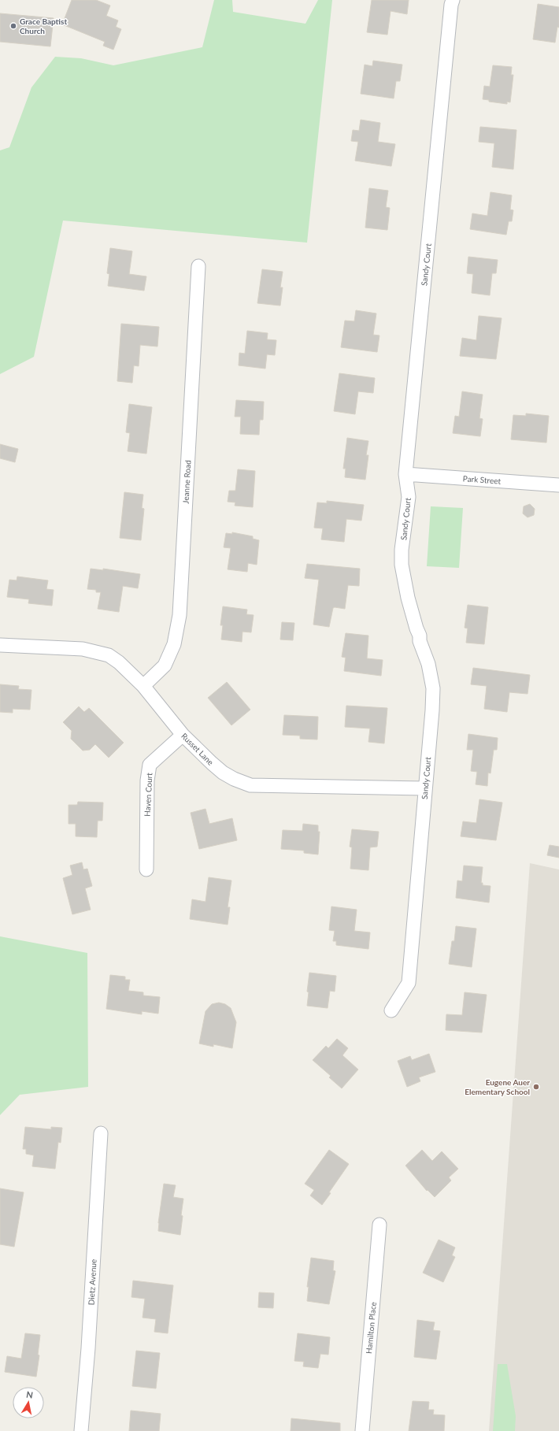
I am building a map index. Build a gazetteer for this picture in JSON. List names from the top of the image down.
{
  "streets": {
    "street": [
      "Sandy Court",
      "Park Street",
      "Jeanne Road",
      "Russet Lane",
      "Haven Court",
      "Dietz Avenue",
      "Hamilton Place"
    ]
  },
  "crossings": [
    ["Sandy Court", "Park Street"],
    ["Sandy Court", "Russet Lane"],
    ["Jeanne Road", "Russet Lane"],
    ["Russet Lane", "Haven Court"]
  ],
  "places": ["Grace Baptist Church", "Eugene Auer Elementary School"],
  "north": "top"
}
